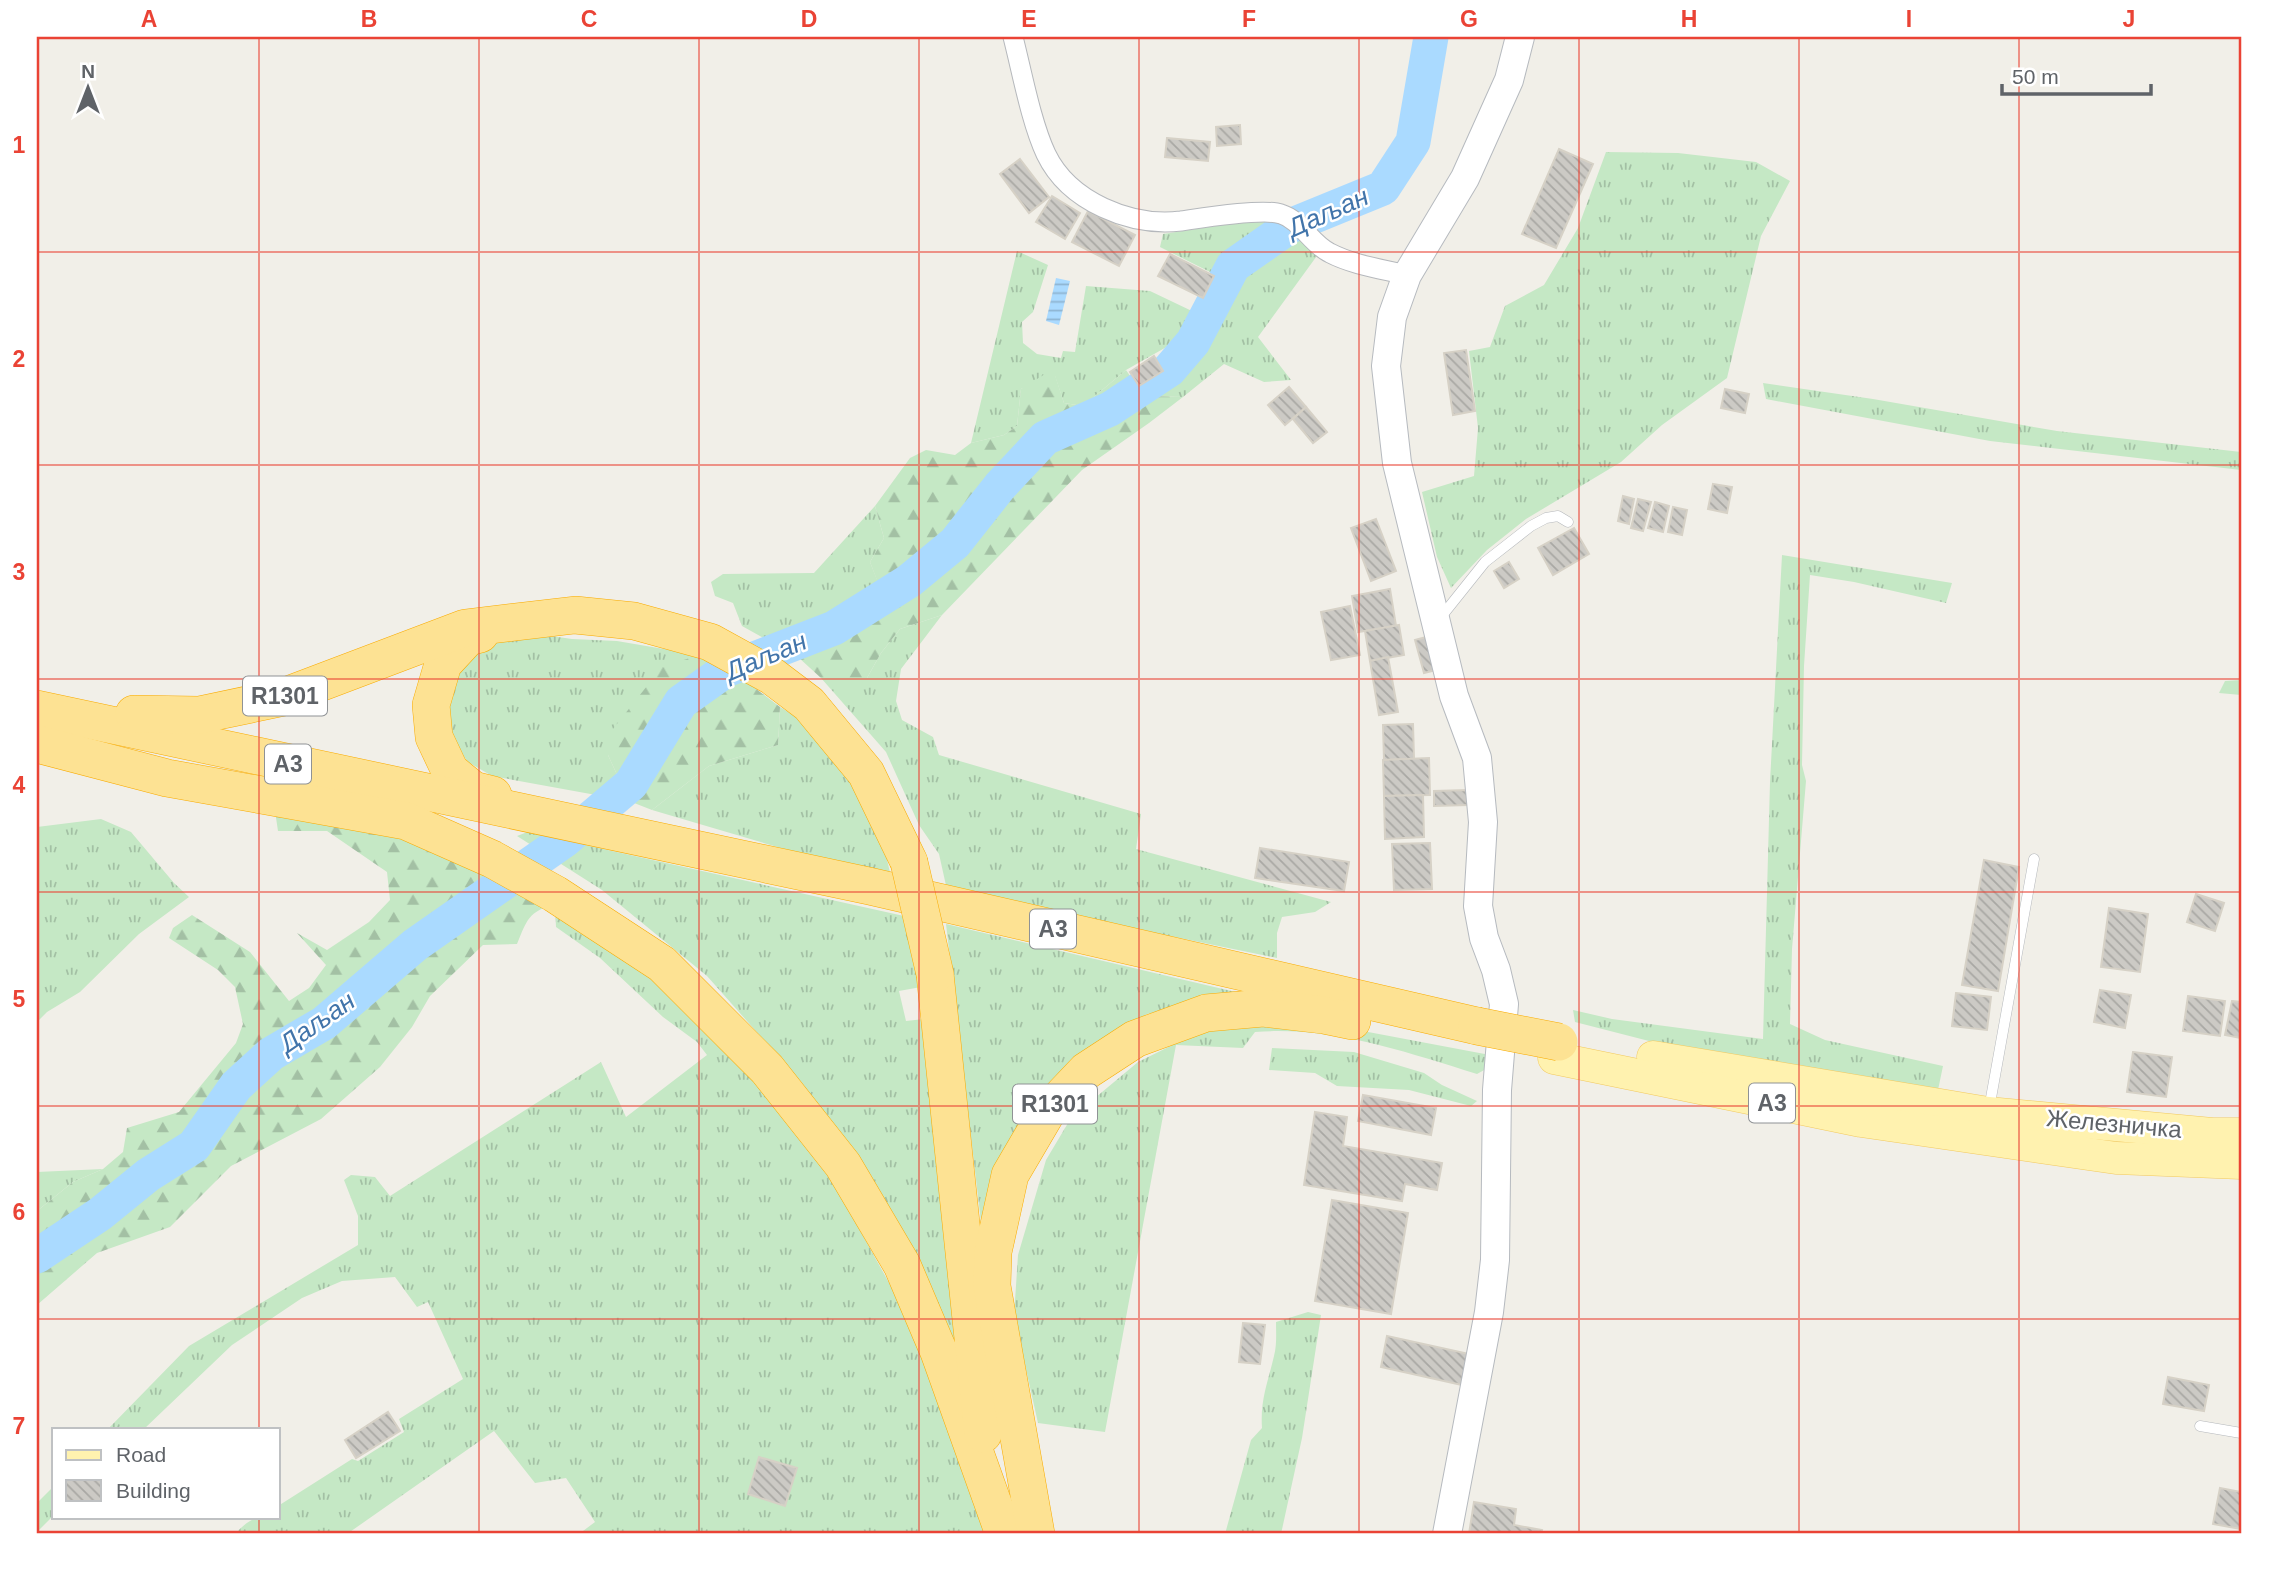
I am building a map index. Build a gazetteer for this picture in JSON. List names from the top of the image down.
{
  "streets": {
    "highway": ["R1301", "A3"],
    "main road": ["Железничка"]
  },
  "crossings": [
    ["R1301", "A3"],
    ["A3", "Железничка"]
  ],
  "water": ["Даљан"],
  "legend": ["Road", "Building"],
  "scale_bar": "50 m",
  "north": "top",
  "grid": {
    "columns": [
      "A",
      "B",
      "C",
      "D",
      "E",
      "F",
      "G",
      "H",
      "I",
      "J"
    ],
    "rows": [
      "1",
      "2",
      "3",
      "4",
      "5",
      "6",
      "7"
    ]
  }
}
